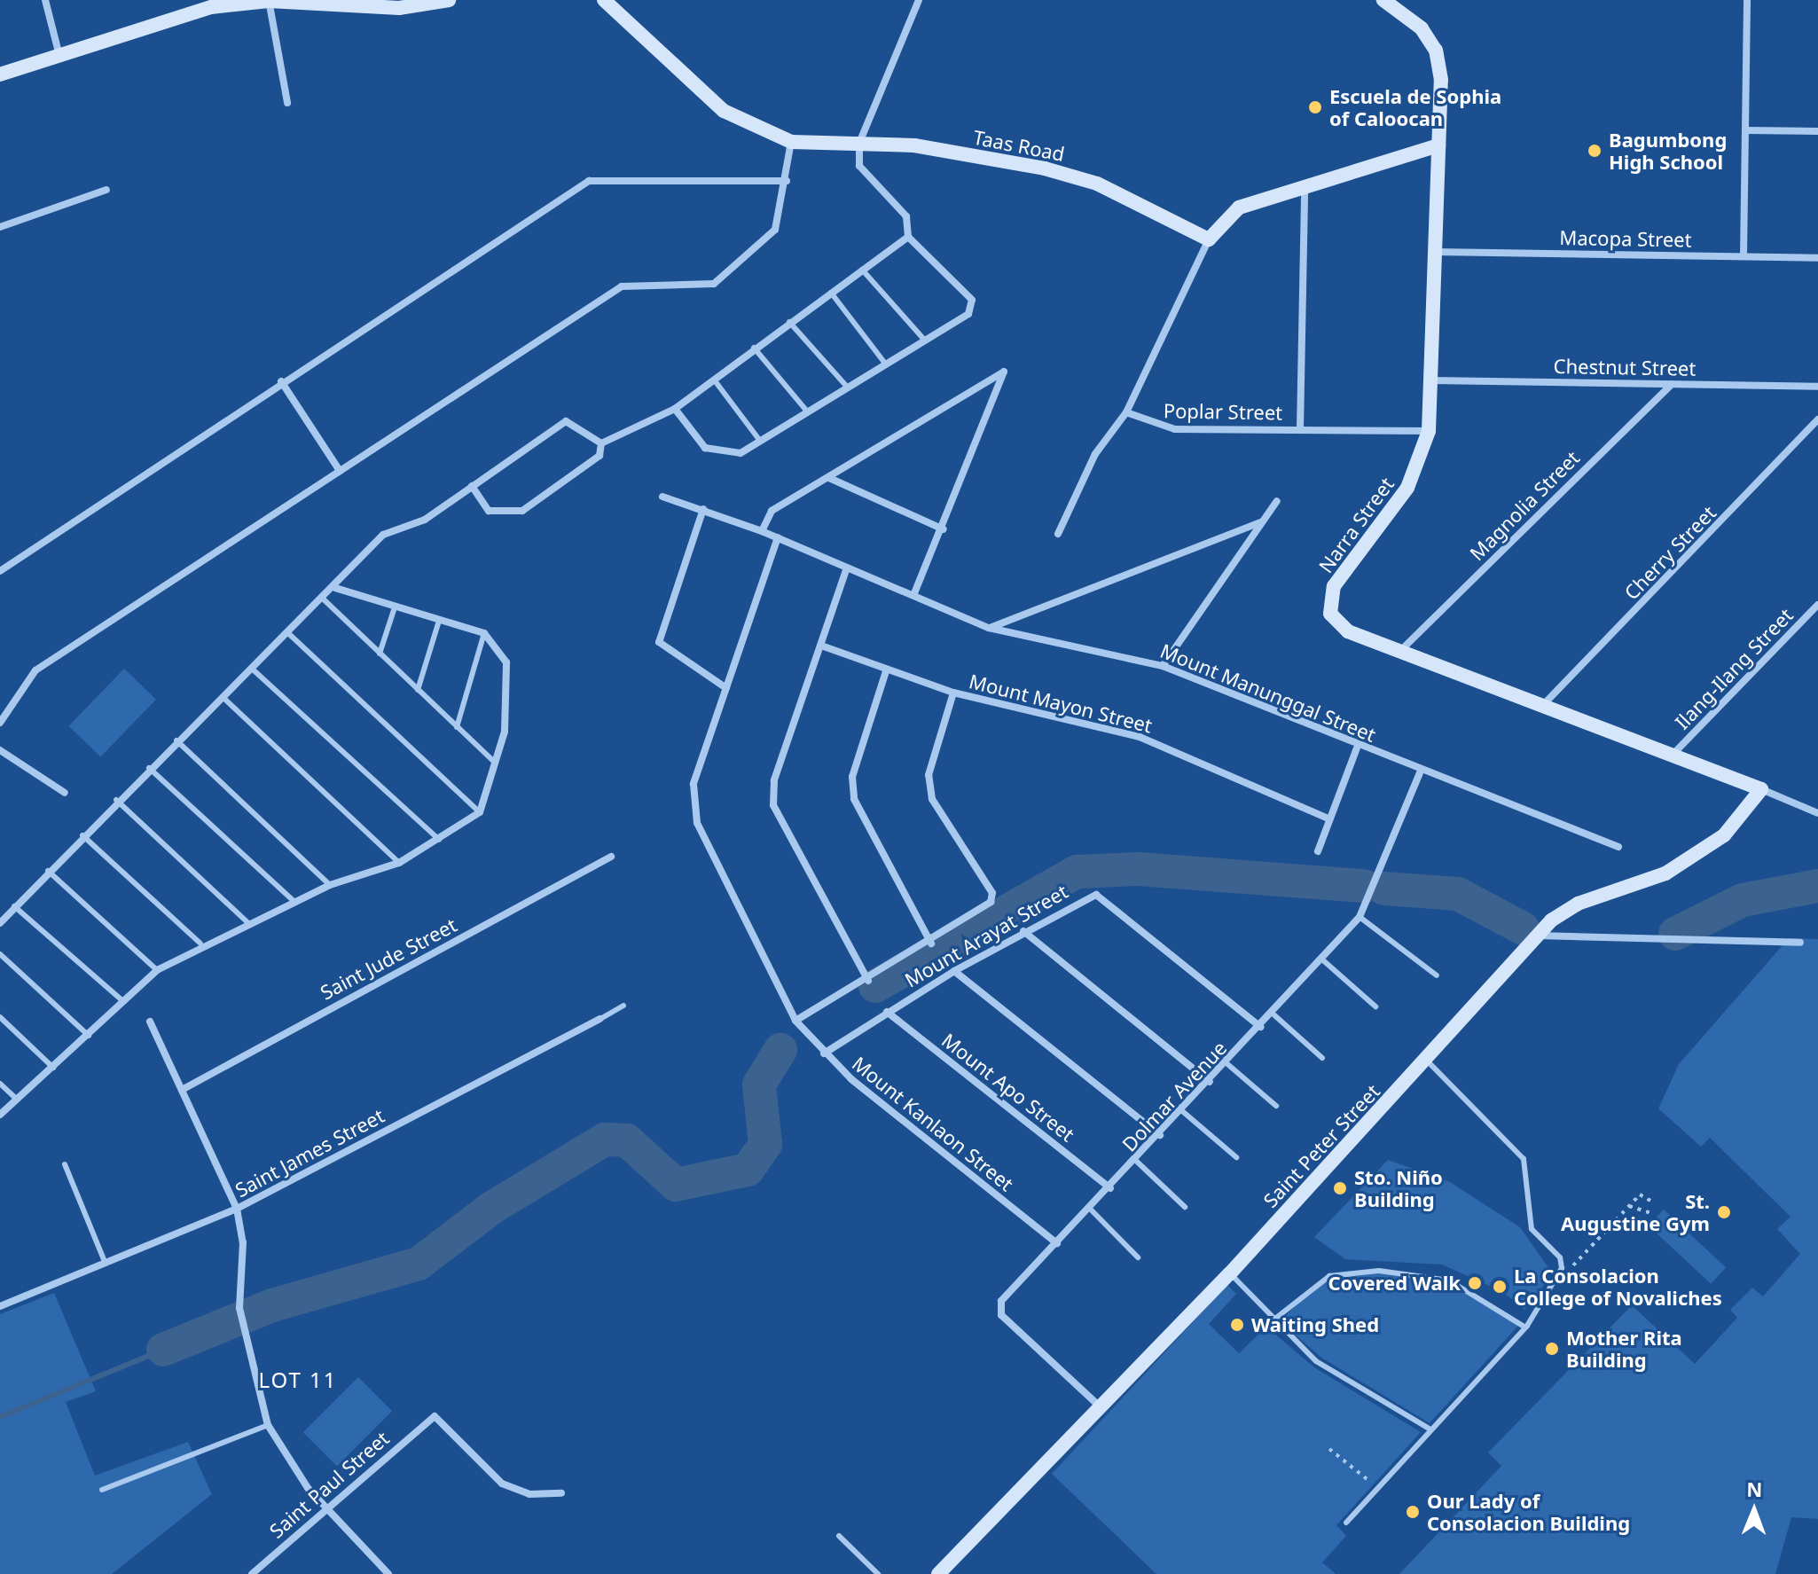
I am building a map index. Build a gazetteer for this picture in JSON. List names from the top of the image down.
{
  "streets": {
    "street": [
      "Taas Road",
      "Macopa Street",
      "Chestnut Street",
      "Poplar Street",
      "Magnolia Street",
      "Narra Street",
      "Cherry Street",
      "Ilang-Ilang Street",
      "Mount Manunggal Street",
      "Mount Mayon Street",
      "Mount Arayat Street",
      "Saint Jude Street",
      "Mount Apo Street",
      "Dolmar Avenue",
      "Mount Kanlaon Street",
      "Saint Peter Street",
      "Saint James Street",
      "Saint Paul Street"
    ]
  },
  "crossings": [
    ["Taas Road", "Poplar Street"],
    ["Macopa Street", "Narra Street"],
    ["Chestnut Street", "Magnolia Street"],
    ["Chestnut Street", "Narra Street"],
    ["Poplar Street", "Narra Street"],
    ["Magnolia Street", "Narra Street"],
    ["Narra Street", "Cherry Street"],
    ["Narra Street", "Ilang-Ilang Street"],
    ["Narra Street", "Saint Peter Street"],
    ["Mount Manunggal Street", "Dolmar Avenue"],
    ["Mount Manunggal Street", "Mount Kanlaon Street"],
    ["Mount Arayat Street", "Mount Apo Street"],
    ["Mount Arayat Street", "Dolmar Avenue"],
    ["Mount Arayat Street", "Mount Kanlaon Street"],
    ["Mount Apo Street", "Dolmar Avenue"],
    ["Dolmar Avenue", "Mount Kanlaon Street"],
    ["Dolmar Avenue", "Saint Peter Street"]
  ],
  "districts": ["LOT 11"],
  "places": [
    "Escuela de Sophia of Caloocan",
    "Bagumbong High School",
    "Sto. Niño Building",
    "St. Augustine Gym",
    "Covered Walk",
    "La Consolacion College of Novaliches",
    "Waiting Shed",
    "Mother Rita Building",
    "Our Lady of Consolacion Building"
  ],
  "north": "top"
}
